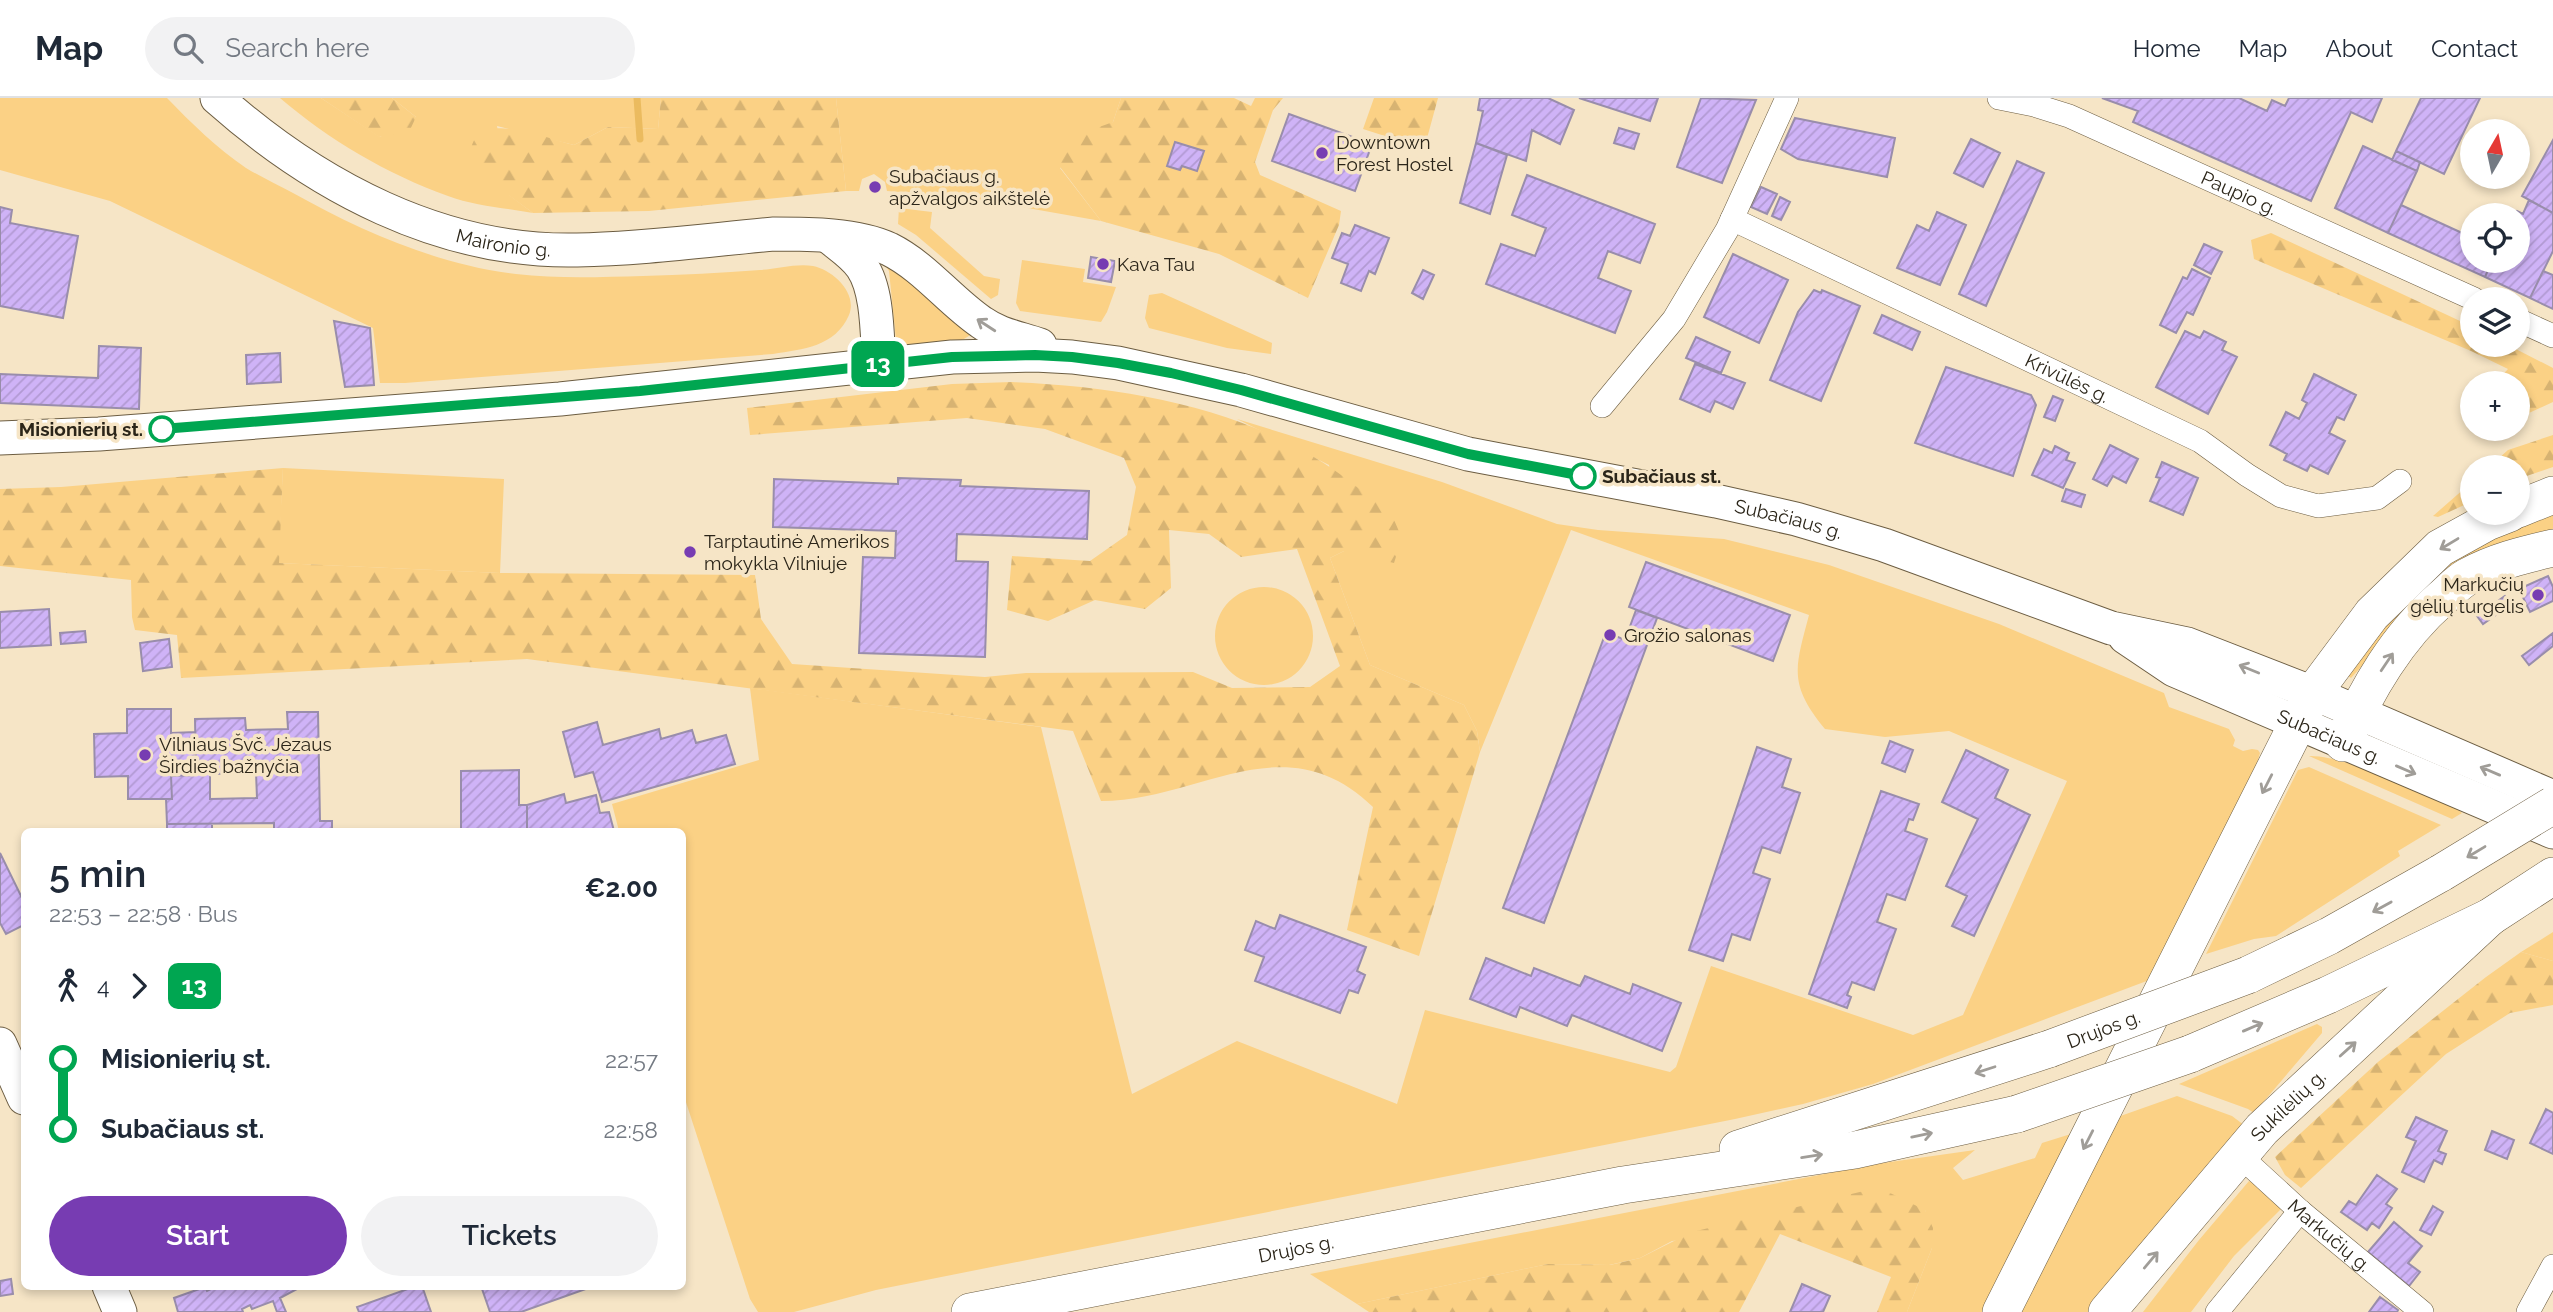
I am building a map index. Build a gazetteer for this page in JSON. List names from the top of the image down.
{
  "streets": {
    "main road": [
      "Maironio g.",
      "Subačiaus g.",
      "Drujos g.",
      "Sukilėlių g."
    ],
    "street": ["Paupio g.", "Krivūlės g.", "Markučių g."]
  },
  "crossings": [
    ["Maironio g.", "Subačiaus g."],
    ["Drujos g.", "Sukilėlių g."],
    ["Sukilėlių g.", "Markučių g."]
  ],
  "places": [
    "Downtown Forest Hostel",
    "Subačiaus g. apžvalgos aikštelė",
    "Kava Tau",
    "Misionierių st.",
    "Subačiaus st.",
    "Tarptautinė Amerikos mokykla Vilniuje",
    "Markučių gėlių turgelis",
    "Grožio salonas",
    "Vilniaus Švč. Jėzaus Širdies bažnyčia"
  ],
  "lines": ["bus line 13"],
  "north": "top",
  "page": {
    "header": "Map",
    "search": "Search here",
    "nav": [
      "Home",
      "Map",
      "About",
      "Contact"
    ],
    "on_map": "13",
    "map_buttons": ["+", "−"],
    "heading": ["5 min", "22:53 – 22:58 · Bus", "€2.00"],
    "legs": ["4", "13"],
    "list": [
      {
        "name": "Misionierių st.",
        "value": "22:57"
      },
      {
        "name": "Subačiaus st.",
        "value": "22:58"
      }
    ],
    "buttons": ["Start", "Tickets"]
  }
}
